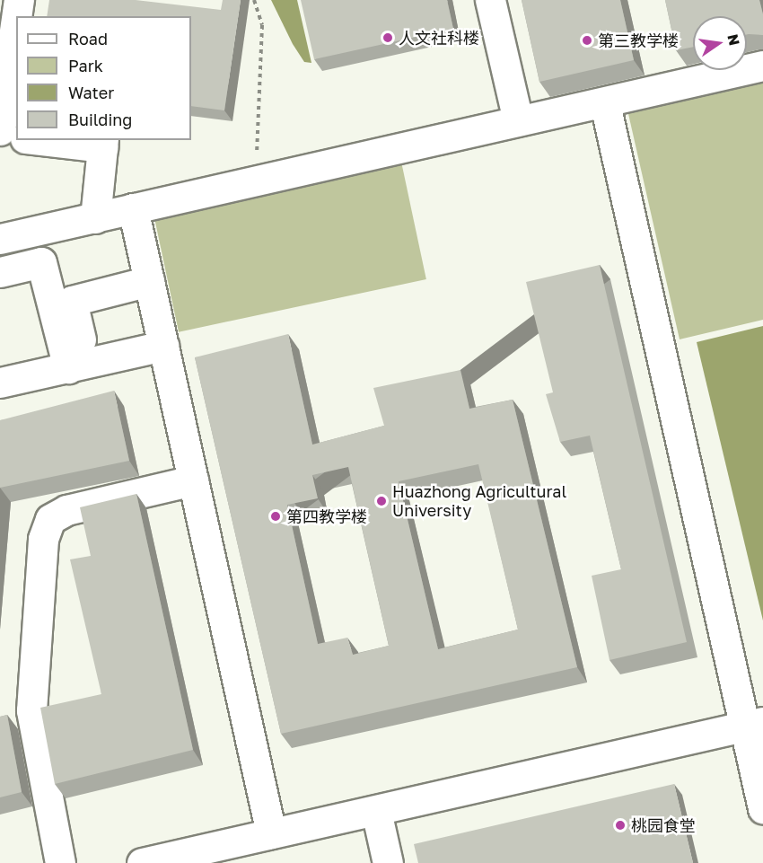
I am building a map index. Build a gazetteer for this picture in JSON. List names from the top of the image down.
{
  "places": [
    "人文社科楼",
    "第三教学楼",
    "Huazhong Agricultural University",
    "第四教学楼",
    "桃园食堂"
  ],
  "legend": [
    "Road",
    "Park",
    "Water",
    "Building"
  ],
  "north": "right"
}
